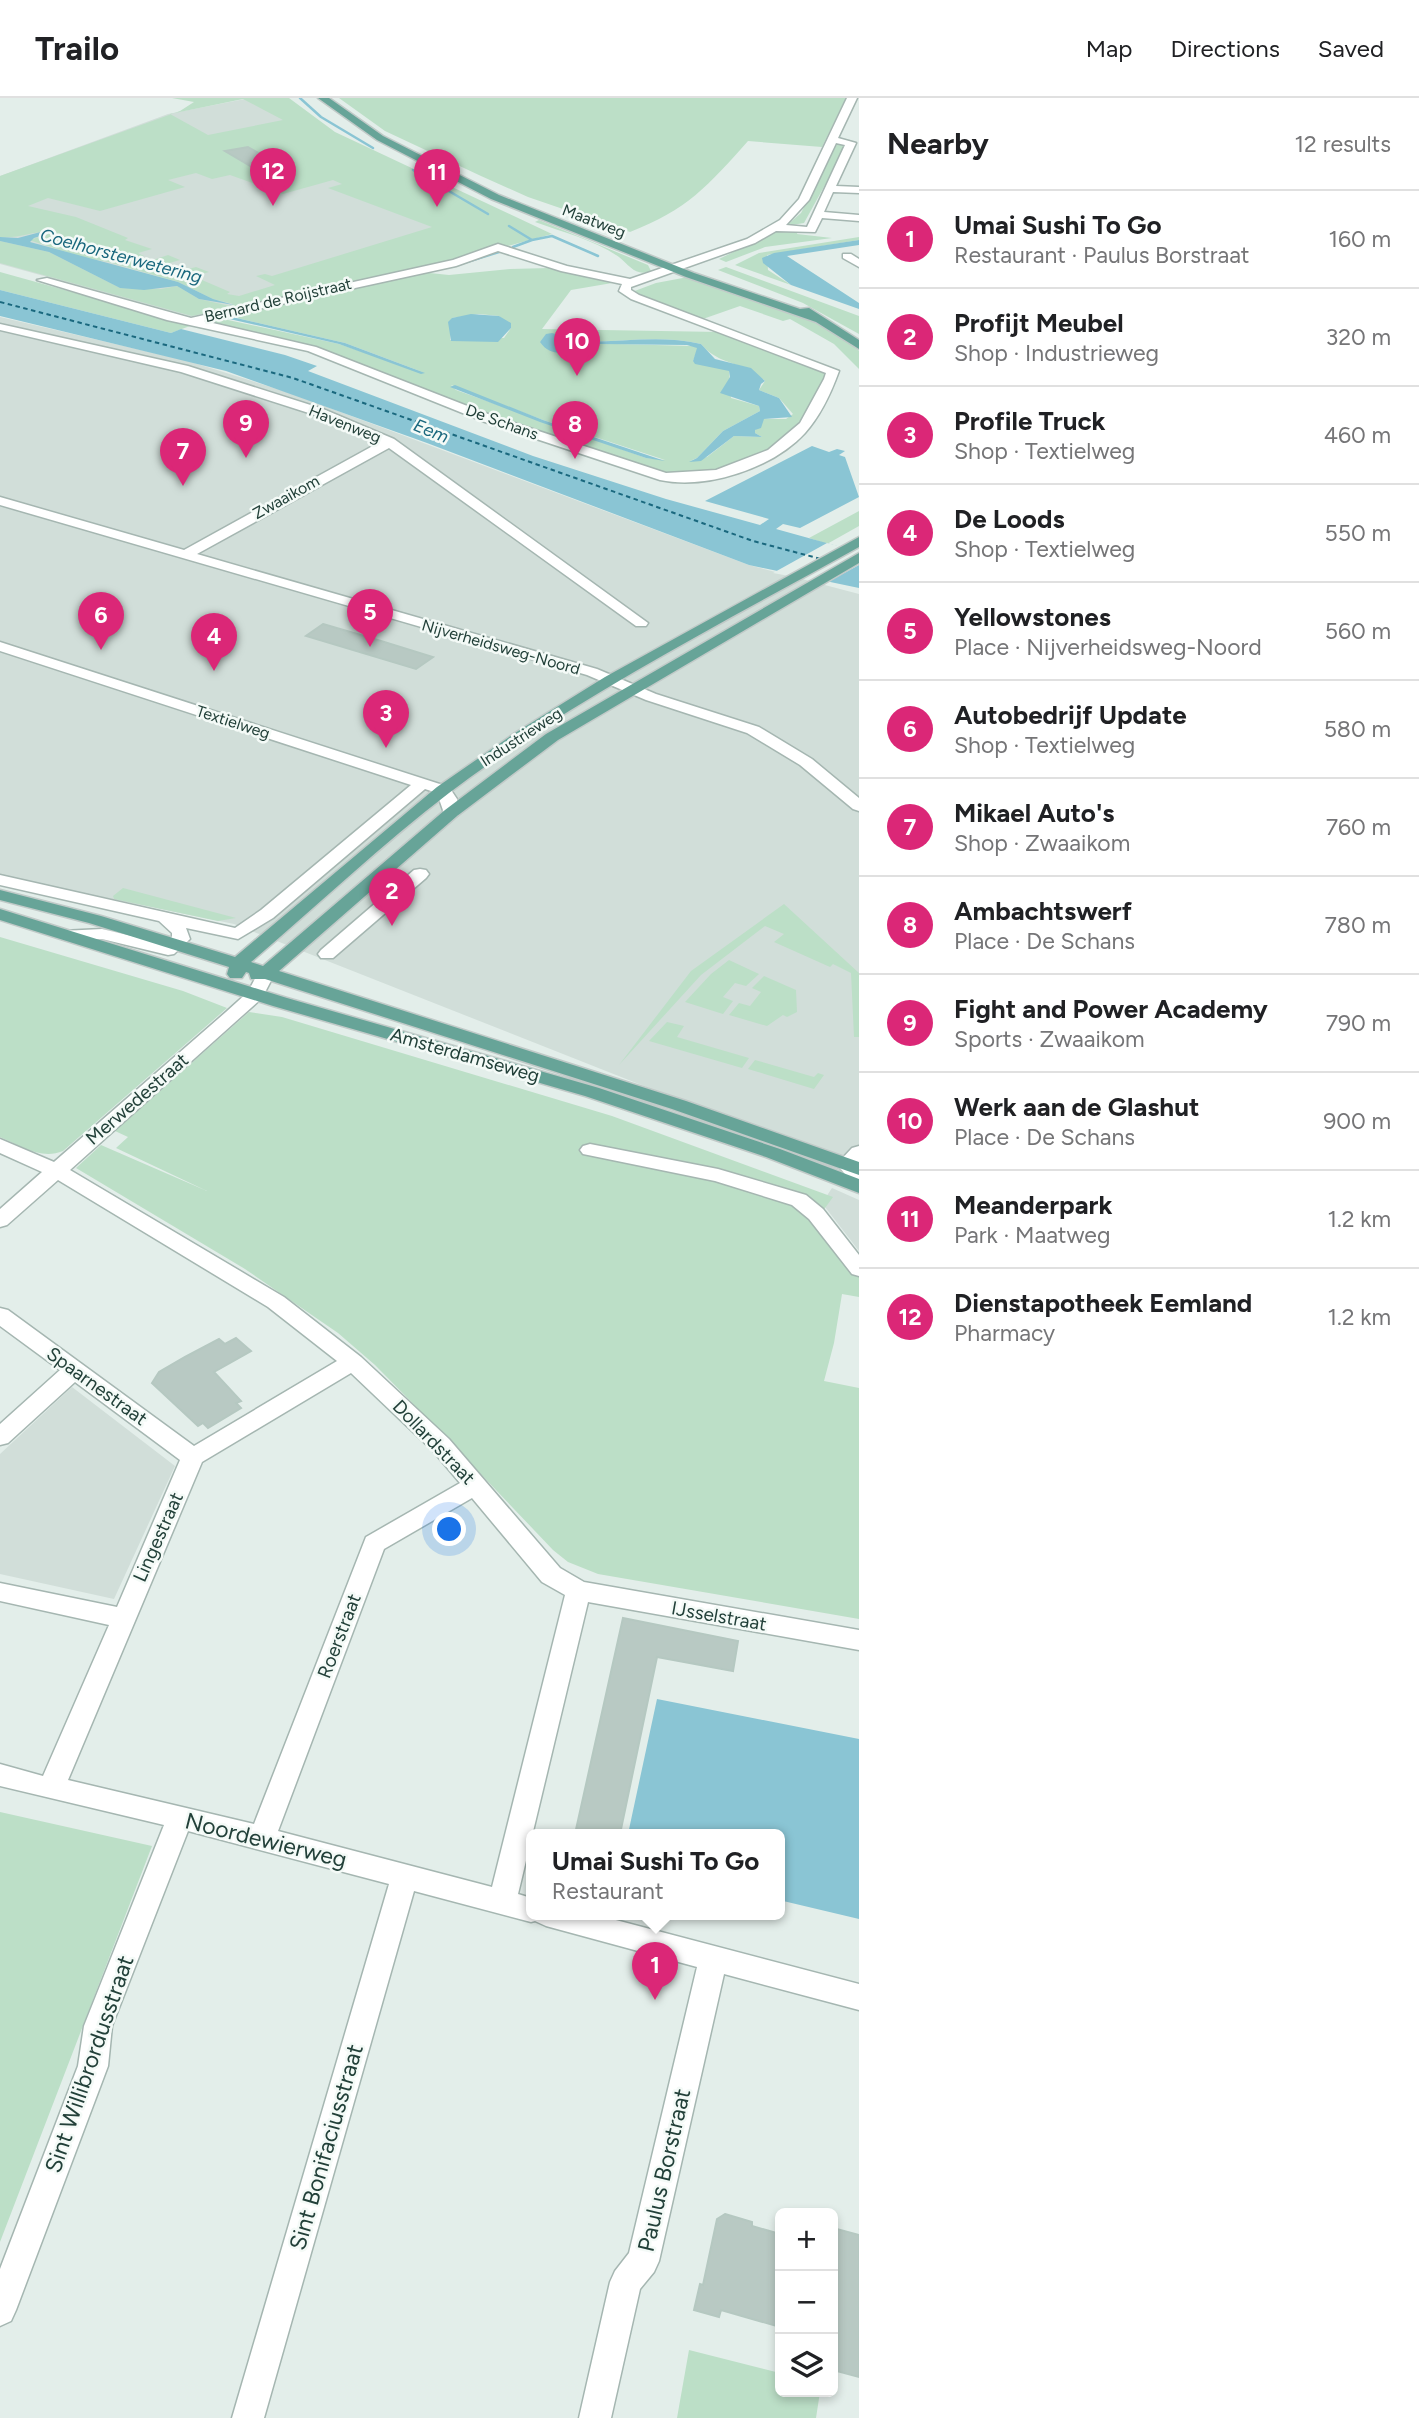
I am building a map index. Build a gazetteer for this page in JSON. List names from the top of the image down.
{
  "streets": {
    "main road": ["Maatweg", "Industrieweg", "Amsterdamseweg"],
    "street": [
      "Bernard de Roijstraat",
      "De Schans",
      "Havenweg",
      "Zwaaikom",
      "Nijverheidsweg-Noord",
      "Textielweg",
      "Merwedestraat",
      "Spaarnestraat",
      "Dollardstraat",
      "Lingestraat",
      "IJsselstraat",
      "Roerstraat",
      "Noordewierweg",
      "Sint Willibrordusstraat",
      "Sint Bonifaciusstraat",
      "Paulus Borstraat"
    ]
  },
  "crossings": [
    ["Bernard de Roijstraat", "De Schans"],
    ["Havenweg", "Zwaaikom"],
    ["Zwaaikom", "Nijverheidsweg-Noord"],
    ["Nijverheidsweg-Noord", "Industrieweg"],
    ["Textielweg", "Industrieweg"],
    ["Industrieweg", "Amsterdamseweg"],
    ["Industrieweg", "Merwedestraat"],
    ["Amsterdamseweg", "Merwedestraat"],
    ["Merwedestraat", "Dollardstraat"],
    ["Spaarnestraat", "Lingestraat"],
    ["Dollardstraat", "IJsselstraat"],
    ["Dollardstraat", "Roerstraat"],
    ["Lingestraat", "Noordewierweg"],
    ["Roerstraat", "Noordewierweg"],
    ["Noordewierweg", "Sint Willibrordusstraat"],
    ["Noordewierweg", "Sint Bonifaciusstraat"]
  ],
  "water": ["Coelhorsterwetering", "Eem"],
  "page": {
    "header": "Trailo",
    "nav": ["Map", "Directions", "Saved"],
    "heading": ["Nearby", "12 results"],
    "pins": [
      "12",
      "11",
      "10",
      "9",
      "8",
      "7",
      "5",
      "6",
      "4",
      "3",
      "2",
      "1"
    ],
    "list": [
      {
        "mark": "1",
        "name": "Umai Sushi To Go",
        "note": "Restaurant · Paulus Borstraat",
        "value": "160 m"
      },
      {
        "mark": "2",
        "name": "Profijt Meubel",
        "note": "Shop · Industrieweg",
        "value": "320 m"
      },
      {
        "mark": "3",
        "name": "Profile Truck",
        "note": "Shop · Textielweg",
        "value": "460 m"
      },
      {
        "mark": "4",
        "name": "De Loods",
        "note": "Shop · Textielweg",
        "value": "550 m"
      },
      {
        "mark": "5",
        "name": "Yellowstones",
        "note": "Place · Nijverheidsweg-Noord",
        "value": "560 m"
      },
      {
        "mark": "6",
        "name": "Autobedrijf Update",
        "note": "Shop · Textielweg",
        "value": "580 m"
      },
      {
        "mark": "7",
        "name": "Mikael Auto's",
        "note": "Shop · Zwaaikom",
        "value": "760 m"
      },
      {
        "mark": "8",
        "name": "Ambachtswerf",
        "note": "Place · De Schans",
        "value": "780 m"
      },
      {
        "mark": "9",
        "name": "Fight and Power Academy",
        "note": "Sports · Zwaaikom",
        "value": "790 m"
      },
      {
        "mark": "10",
        "name": "Werk aan de Glashut",
        "note": "Place · De Schans",
        "value": "900 m"
      },
      {
        "mark": "11",
        "name": "Meanderpark",
        "note": "Park · Maatweg",
        "value": "1.2 km"
      },
      {
        "mark": "12",
        "name": "Dienstapotheek Eemland",
        "note": "Pharmacy",
        "value": "1.2 km"
      }
    ],
    "popup": ["Umai Sushi To Go", "Restaurant"],
    "map_buttons": ["+", "−"]
  }
}
